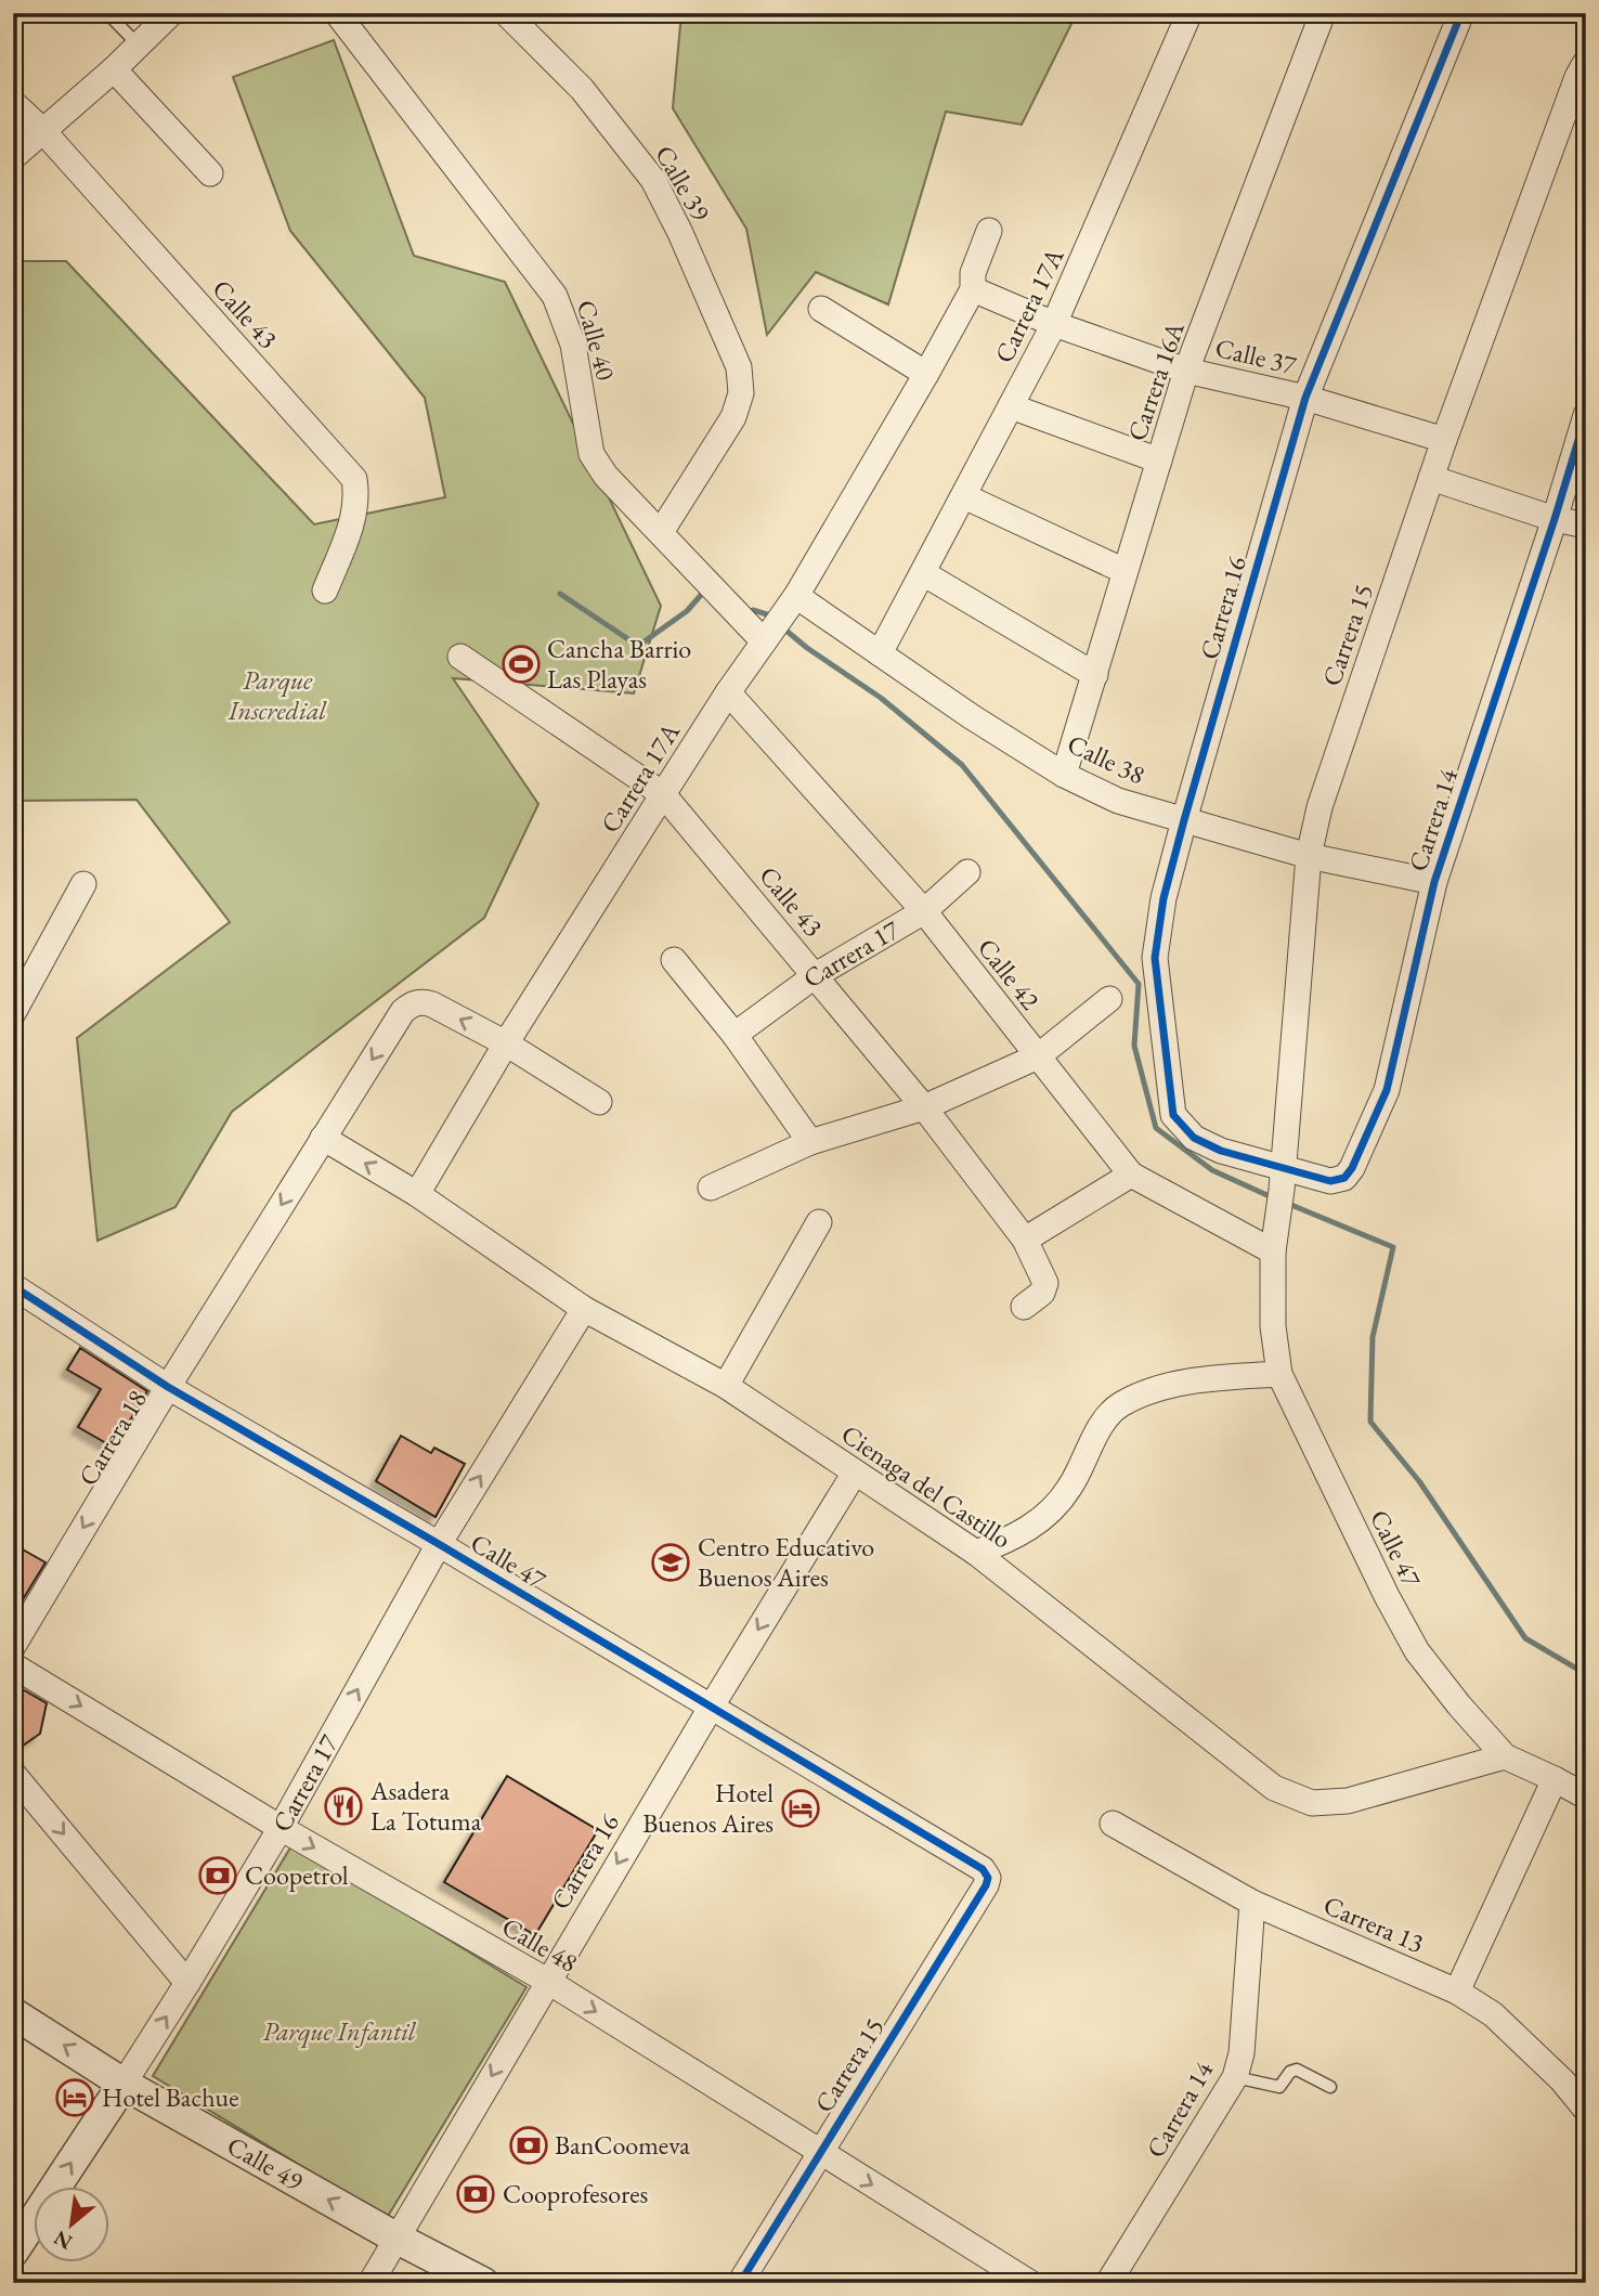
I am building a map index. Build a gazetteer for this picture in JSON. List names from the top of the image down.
{
  "streets": {
    "street": [
      "Calle 39",
      "Carrera 17A",
      "Calle 43",
      "Calle 40",
      "Calle 37",
      "Carrera 16A",
      "Carrera 16",
      "Carrera 15",
      "Calle 38",
      "Carrera 14",
      "Carrera 17",
      "Calle 42",
      "Carrera 18",
      "Cienaga del Castillo",
      "Calle 47",
      "Carrera 13",
      "Calle 48",
      "Calle 49"
    ]
  },
  "crossings": [
    ["Calle 39", "Calle 40"],
    ["Carrera 17A", "Calle 43"],
    ["Carrera 17A", "Calle 40"],
    ["Carrera 17A", "Calle 37"],
    ["Carrera 17A", "Calle 38"],
    ["Carrera 17A", "Calle 42"],
    ["Carrera 17A", "Carrera 18"],
    ["Carrera 17A", "Cienaga del Castillo"],
    ["Calle 43", "Carrera 17"],
    ["Calle 40", "Calle 38"],
    ["Calle 37", "Carrera 16A"],
    ["Calle 37", "Carrera 16"],
    ["Calle 37", "Carrera 15"],
    ["Carrera 16A", "Calle 38"],
    ["Carrera 16", "Carrera 15"],
    ["Carrera 16", "Calle 38"],
    ["Carrera 16", "Carrera 14"],
    ["Carrera 16", "Cienaga del Castillo"],
    ["Carrera 16", "Calle 47"],
    ["Carrera 16", "Calle 48"],
    ["Carrera 16", "Calle 49"],
    ["Carrera 15", "Calle 38"],
    ["Carrera 15", "Carrera 14"],
    ["Carrera 15", "Calle 42"],
    ["Carrera 15", "Calle 47"],
    ["Carrera 15", "Calle 48"],
    ["Calle 38", "Carrera 14"],
    ["Carrera 14", "Carrera 13"],
    ["Carrera 17", "Calle 42"],
    ["Carrera 17", "Cienaga del Castillo"],
    ["Carrera 17", "Calle 47"],
    ["Carrera 17", "Calle 48"],
    ["Carrera 17", "Calle 49"],
    ["Calle 42", "Calle 47"],
    ["Carrera 18", "Cienaga del Castillo"],
    ["Carrera 18", "Calle 47"],
    ["Cienaga del Castillo", "Calle 47"]
  ],
  "one_way": [
    "Carrera 16",
    "Carrera 17",
    "Carrera 18",
    "Calle 48"
  ],
  "parks": ["Parque Inscredial", "Parque Infantil"],
  "places": {
    "sports": ["Cancha Barrio Las Playas"],
    "school or university": ["Centro Educativo Buenos Aires"],
    "restaurant": ["Asadera La Totuma"],
    "hotel": ["Hotel Buenos Aires", "Hotel Bachue"],
    "bank": ["Coopetrol", "BanCoomeva", "Cooprofesores"]
  },
  "north": "bottom left"
}
